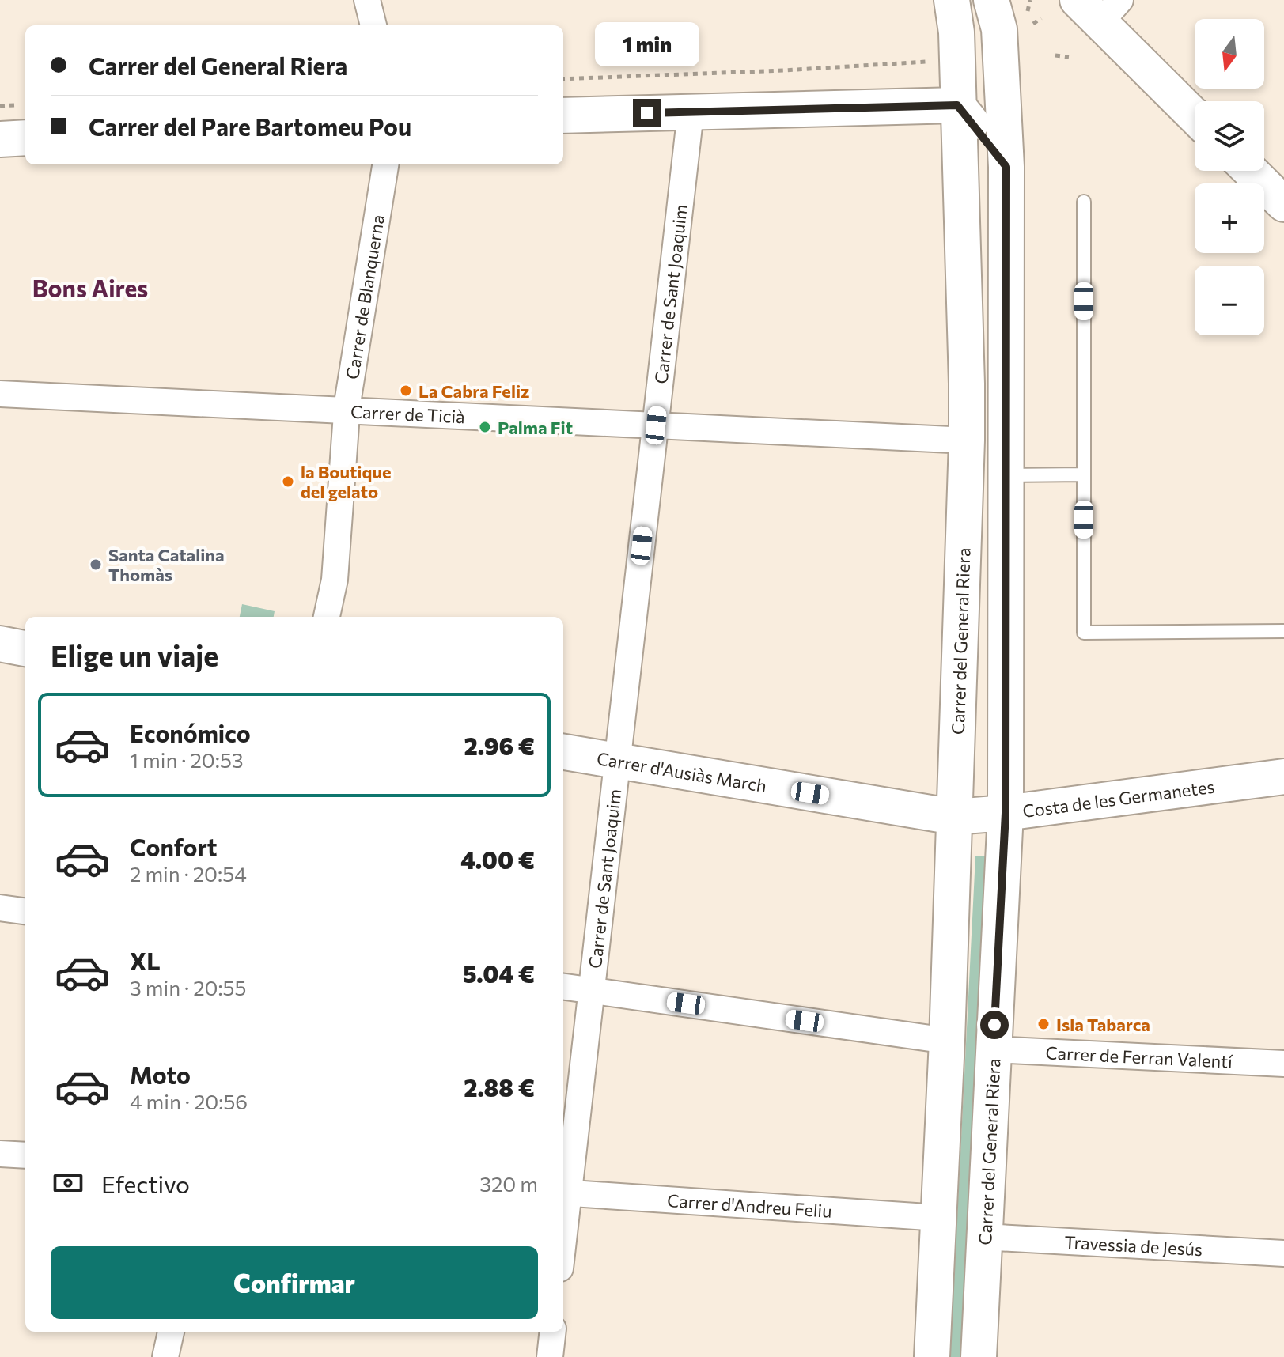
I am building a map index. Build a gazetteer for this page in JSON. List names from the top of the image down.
{
  "streets": {
    "main road": ["Carrer del General Riera", "Carrer d'Ausiàs March", "Costa de les Germanetes"],
    "street": [
      "Carrer de Sant Joaquim",
      "Carrer de Blanquerna",
      "Carrer de Ticià",
      "Carrer de Ferran Valentí",
      "Carrer d'Andreu Feliu",
      "Travessia de Jesús"
    ]
  },
  "crossings": [
    ["Carrer de Sant Joaquim", "Carrer de Ticià"],
    ["Carrer de Sant Joaquim", "Carrer d'Ausiàs March"],
    ["Carrer de Sant Joaquim", "Carrer d'Andreu Feliu"],
    ["Carrer de Blanquerna", "Carrer de Ticià"],
    ["Carrer de Ticià", "Carrer del General Riera"],
    ["Carrer del General Riera", "Carrer d'Ausiàs March"],
    ["Carrer del General Riera", "Costa de les Germanetes"],
    ["Carrer del General Riera", "Carrer de Ferran Valentí"],
    ["Carrer del General Riera", "Carrer d'Andreu Feliu"],
    ["Carrer del General Riera", "Travessia de Jesús"],
    ["Carrer d'Ausiàs March", "Costa de les Germanetes"]
  ],
  "districts": ["Bons Aires"],
  "places": [
    "La Cabra Feliz",
    "Palma Fit",
    "la Boutique del gelato",
    "Santa Catalina Thomàs",
    "Isla Tabarca"
  ],
  "north": "bottom",
  "page": {
    "map_buttons": ["+", "−"],
    "bubble": "1 min",
    "banner": ["Carrer del General Riera", "Carrer del Pare Bartomeu Pou"],
    "heading": "Elige un viaje",
    "list": [
      {
        "name": "Económico",
        "note": "1 min · 20:53",
        "value": "2.96 €"
      },
      {
        "name": "Confort",
        "note": "2 min · 20:54",
        "value": "4.00 €"
      },
      {
        "name": "XL",
        "note": "3 min · 20:55",
        "value": "5.04 €"
      },
      {
        "name": "Moto",
        "note": "4 min · 20:56",
        "value": "2.88 €"
      }
    ],
    "pay": ["Efectivo", "320 m"],
    "buttons": "Confirmar"
  }
}
